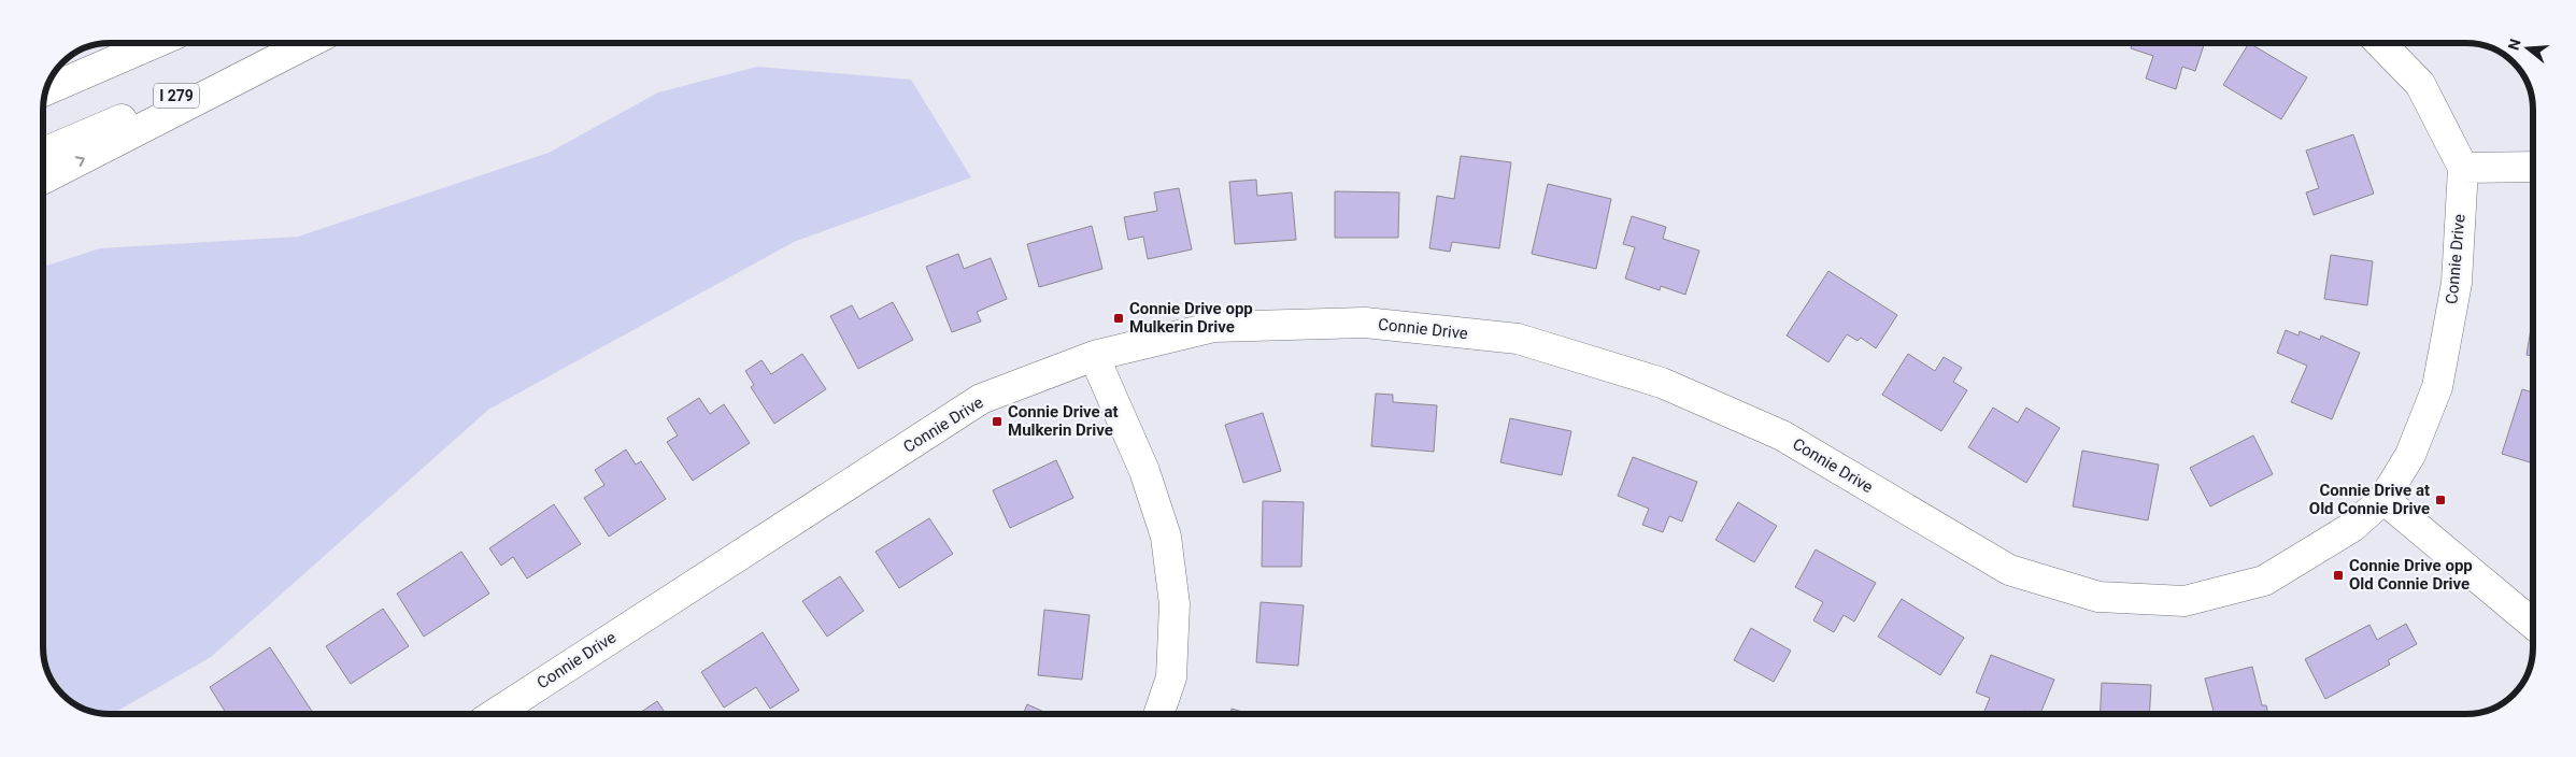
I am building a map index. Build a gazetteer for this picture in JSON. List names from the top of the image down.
{
  "streets": {
    "main road": ["I 279", "Connie Drive"]
  },
  "places": {
    "transit": [
      "Connie Drive opp Mulkerin Drive",
      "Connie Drive at Mulkerin Drive",
      "Connie Drive at Old Connie Drive",
      "Connie Drive opp Old Connie Drive"
    ]
  },
  "north": "left"
}
